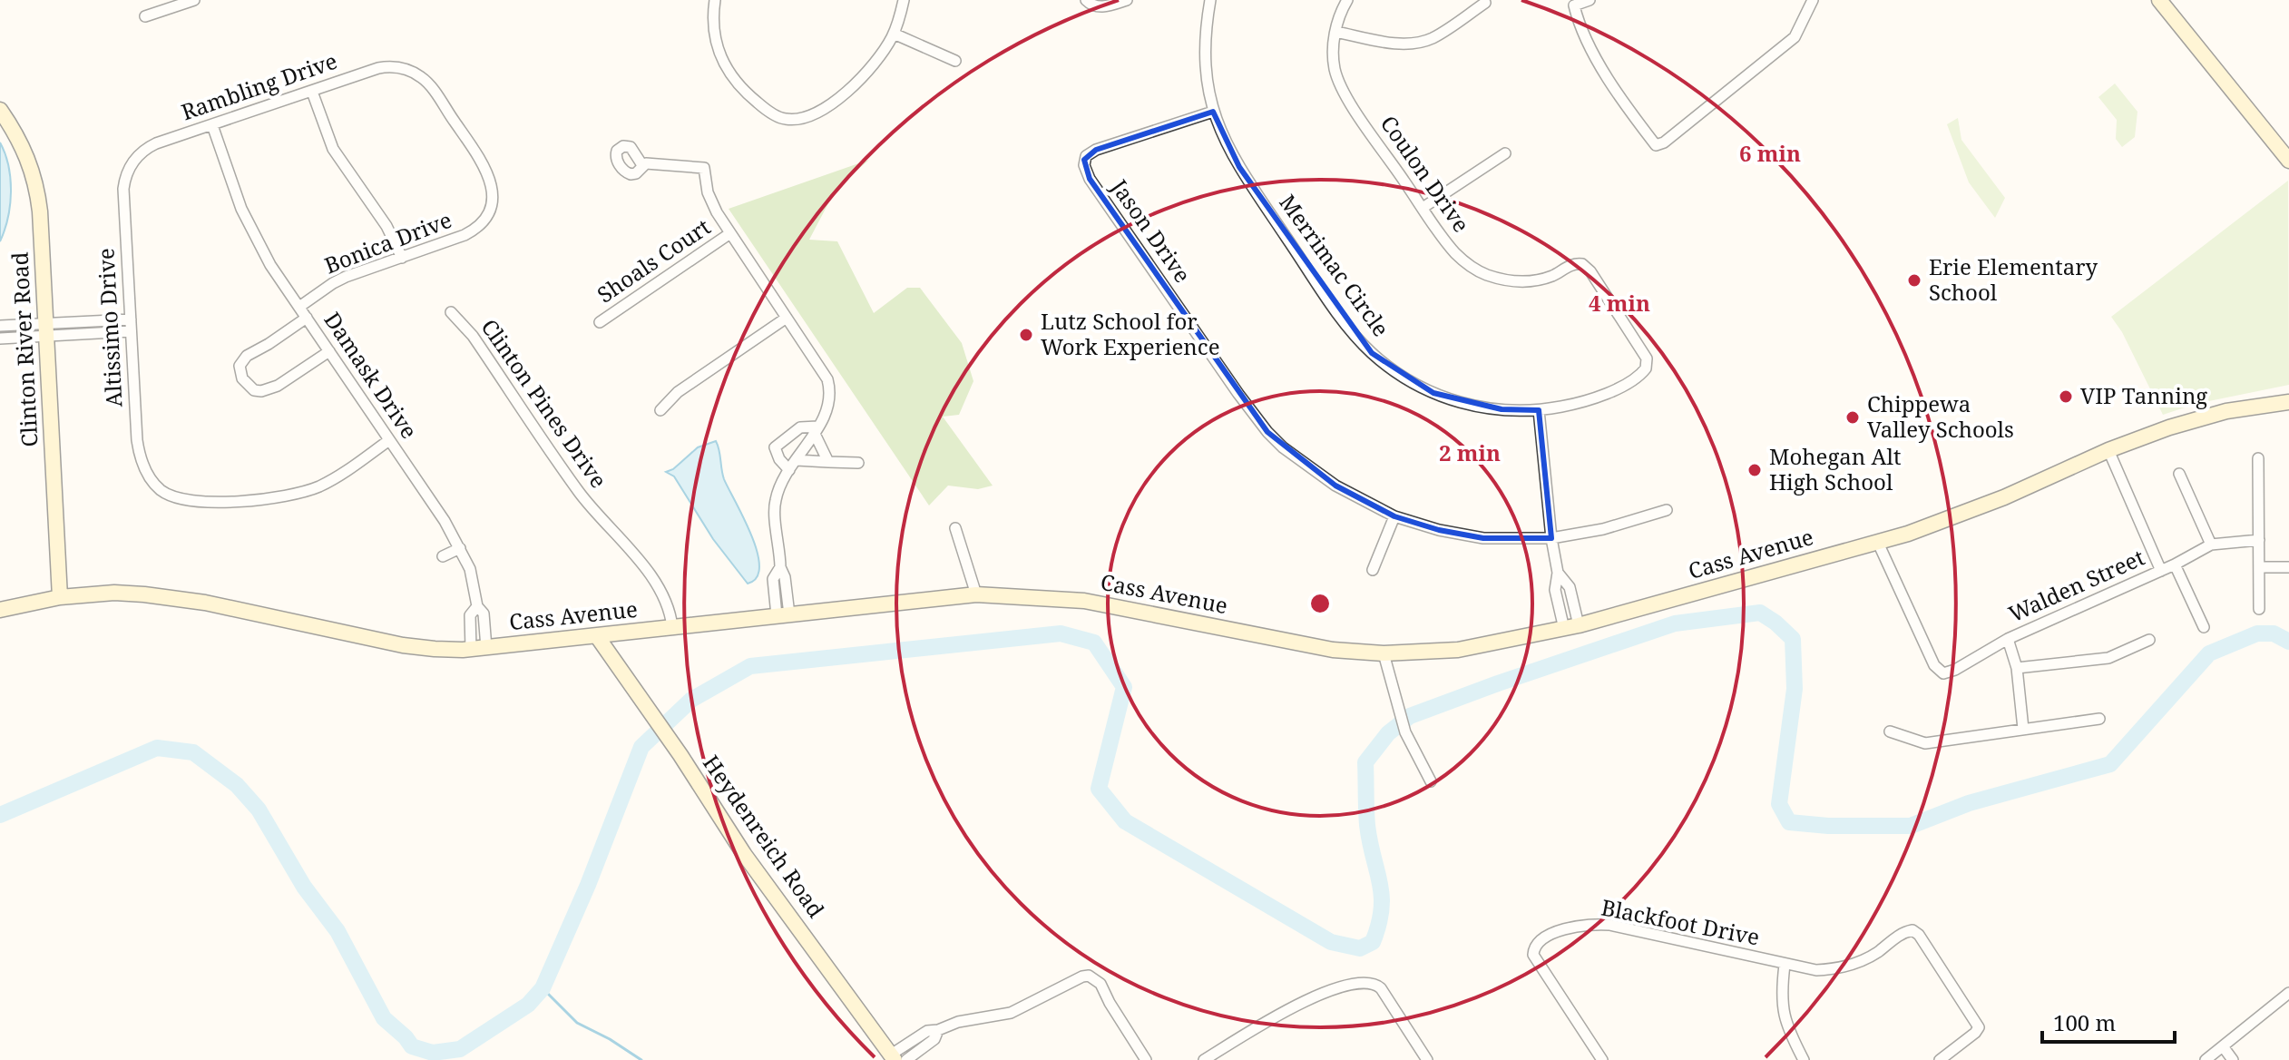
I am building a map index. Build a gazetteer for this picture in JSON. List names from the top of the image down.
{
  "streets": {
    "main road": ["Clinton River Road", "Cass Avenue", "Heydenreich Road"],
    "street": [
      "Rambling Drive",
      "Coulon Drive",
      "Jason Drive",
      "Bonica Drive",
      "Shoals Court",
      "Merrimac Circle",
      "Altissimo Drive",
      "Damask Drive",
      "Clinton Pines Drive",
      "Walden Street",
      "Blackfoot Drive"
    ]
  },
  "crossings": [
    ["Rambling Drive", "Bonica Drive"],
    ["Rambling Drive", "Altissimo Drive"],
    ["Rambling Drive", "Damask Drive"],
    ["Coulon Drive", "Merrimac Circle"],
    ["Jason Drive", "Merrimac Circle"],
    ["Bonica Drive", "Damask Drive"],
    ["Altissimo Drive", "Damask Drive"],
    ["Clinton River Road", "Cass Avenue"],
    ["Damask Drive", "Cass Avenue"],
    ["Clinton Pines Drive", "Cass Avenue"],
    ["Cass Avenue", "Walden Street"],
    ["Cass Avenue", "Heydenreich Road"]
  ],
  "places": [
    "Erie Elementary School",
    "Lutz School for Work Experience",
    "VIP Tanning",
    "Chippewa Valley Schools",
    "Mohegan Alt High School"
  ],
  "scale_bar": "100 m",
  "rings": ["6 min", "4 min", "2 min"]
}
